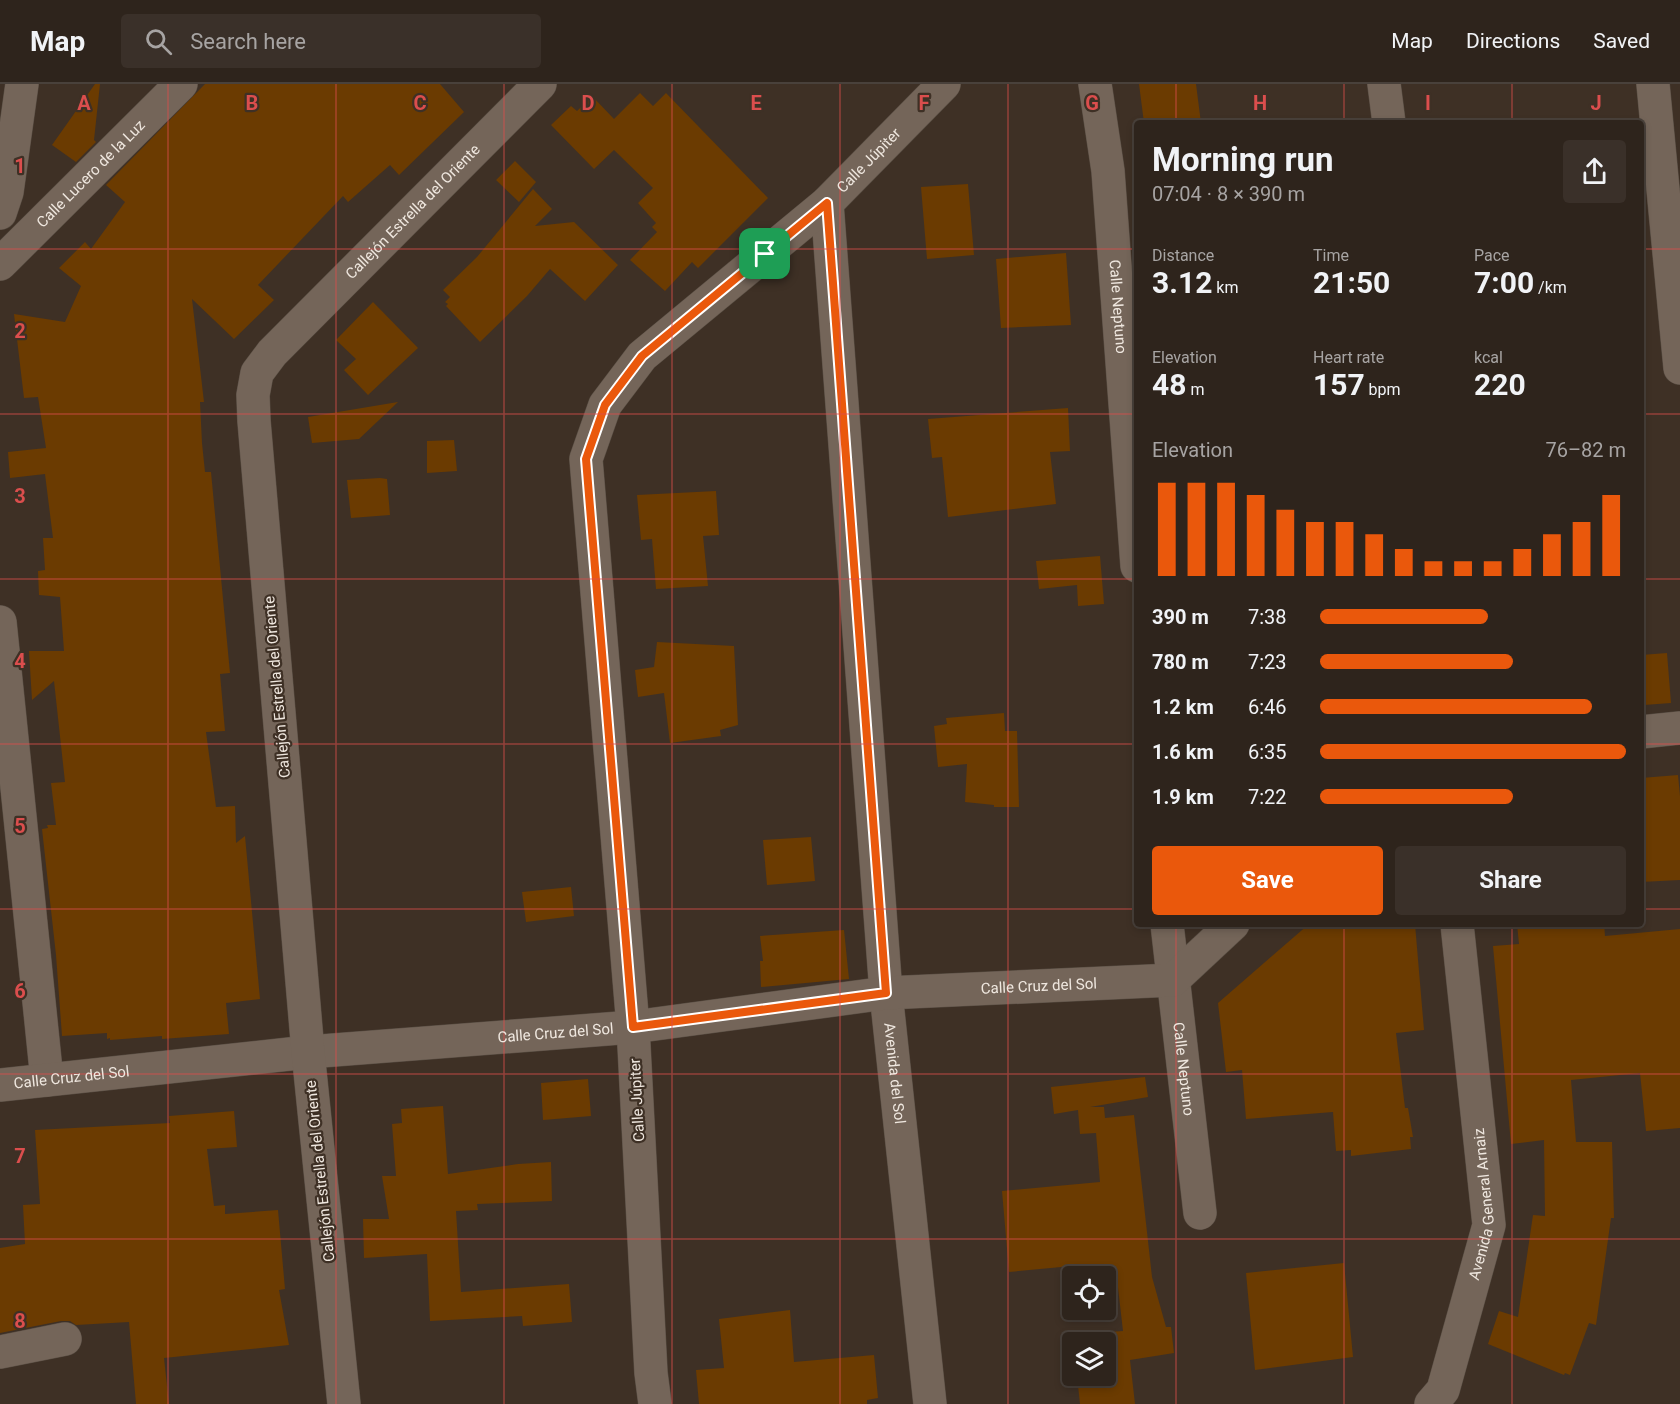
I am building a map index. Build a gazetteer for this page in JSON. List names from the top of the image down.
{
  "streets": {
    "street": [
      "Calle Júpiter",
      "Calle Lucero de la Luz",
      "Callejón Estrella del Oriente",
      "Calle Neptuno",
      "Calle Cruz del Sol",
      "Avenida del Sol",
      "Avenida General Arnaiz"
    ]
  },
  "crossings": [
    ["Calle Júpiter", "Calle Cruz del Sol"],
    ["Calle Júpiter", "Avenida del Sol"],
    ["Callejón Estrella del Oriente", "Calle Cruz del Sol"],
    ["Calle Neptuno", "Calle Cruz del Sol"],
    ["Calle Cruz del Sol", "Avenida del Sol"]
  ],
  "page": {
    "header": "Map",
    "search": "Search here",
    "nav": ["Map", "Directions", "Saved"],
    "heading": ["Morning run", "07:04 · 8 × 390 m"],
    "stats": [
      ["Distance", "3.12 km"],
      ["Time", "21:50"],
      ["Pace", "7:00 /km"],
      ["Elevation", "48 m"],
      ["Heart rate", "157 bpm"],
      ["kcal", "220"]
    ],
    "chart": ["Elevation", "76–82 m"],
    "list": [
      {
        "name": "390 m",
        "note": "7:38"
      },
      {
        "name": "780 m",
        "note": "7:23"
      },
      {
        "name": "1.2 km",
        "note": "6:46"
      },
      {
        "name": "1.6 km",
        "note": "6:35"
      },
      {
        "name": "1.9 km",
        "note": "7:22"
      }
    ],
    "buttons": ["Save", "Share"]
  },
  "grid": {
    "columns": [
      "A",
      "B",
      "C",
      "D",
      "E",
      "F",
      "G",
      "H",
      "I",
      "J"
    ],
    "rows": [
      "1",
      "2",
      "3",
      "4",
      "5",
      "6",
      "7",
      "8"
    ]
  }
}
